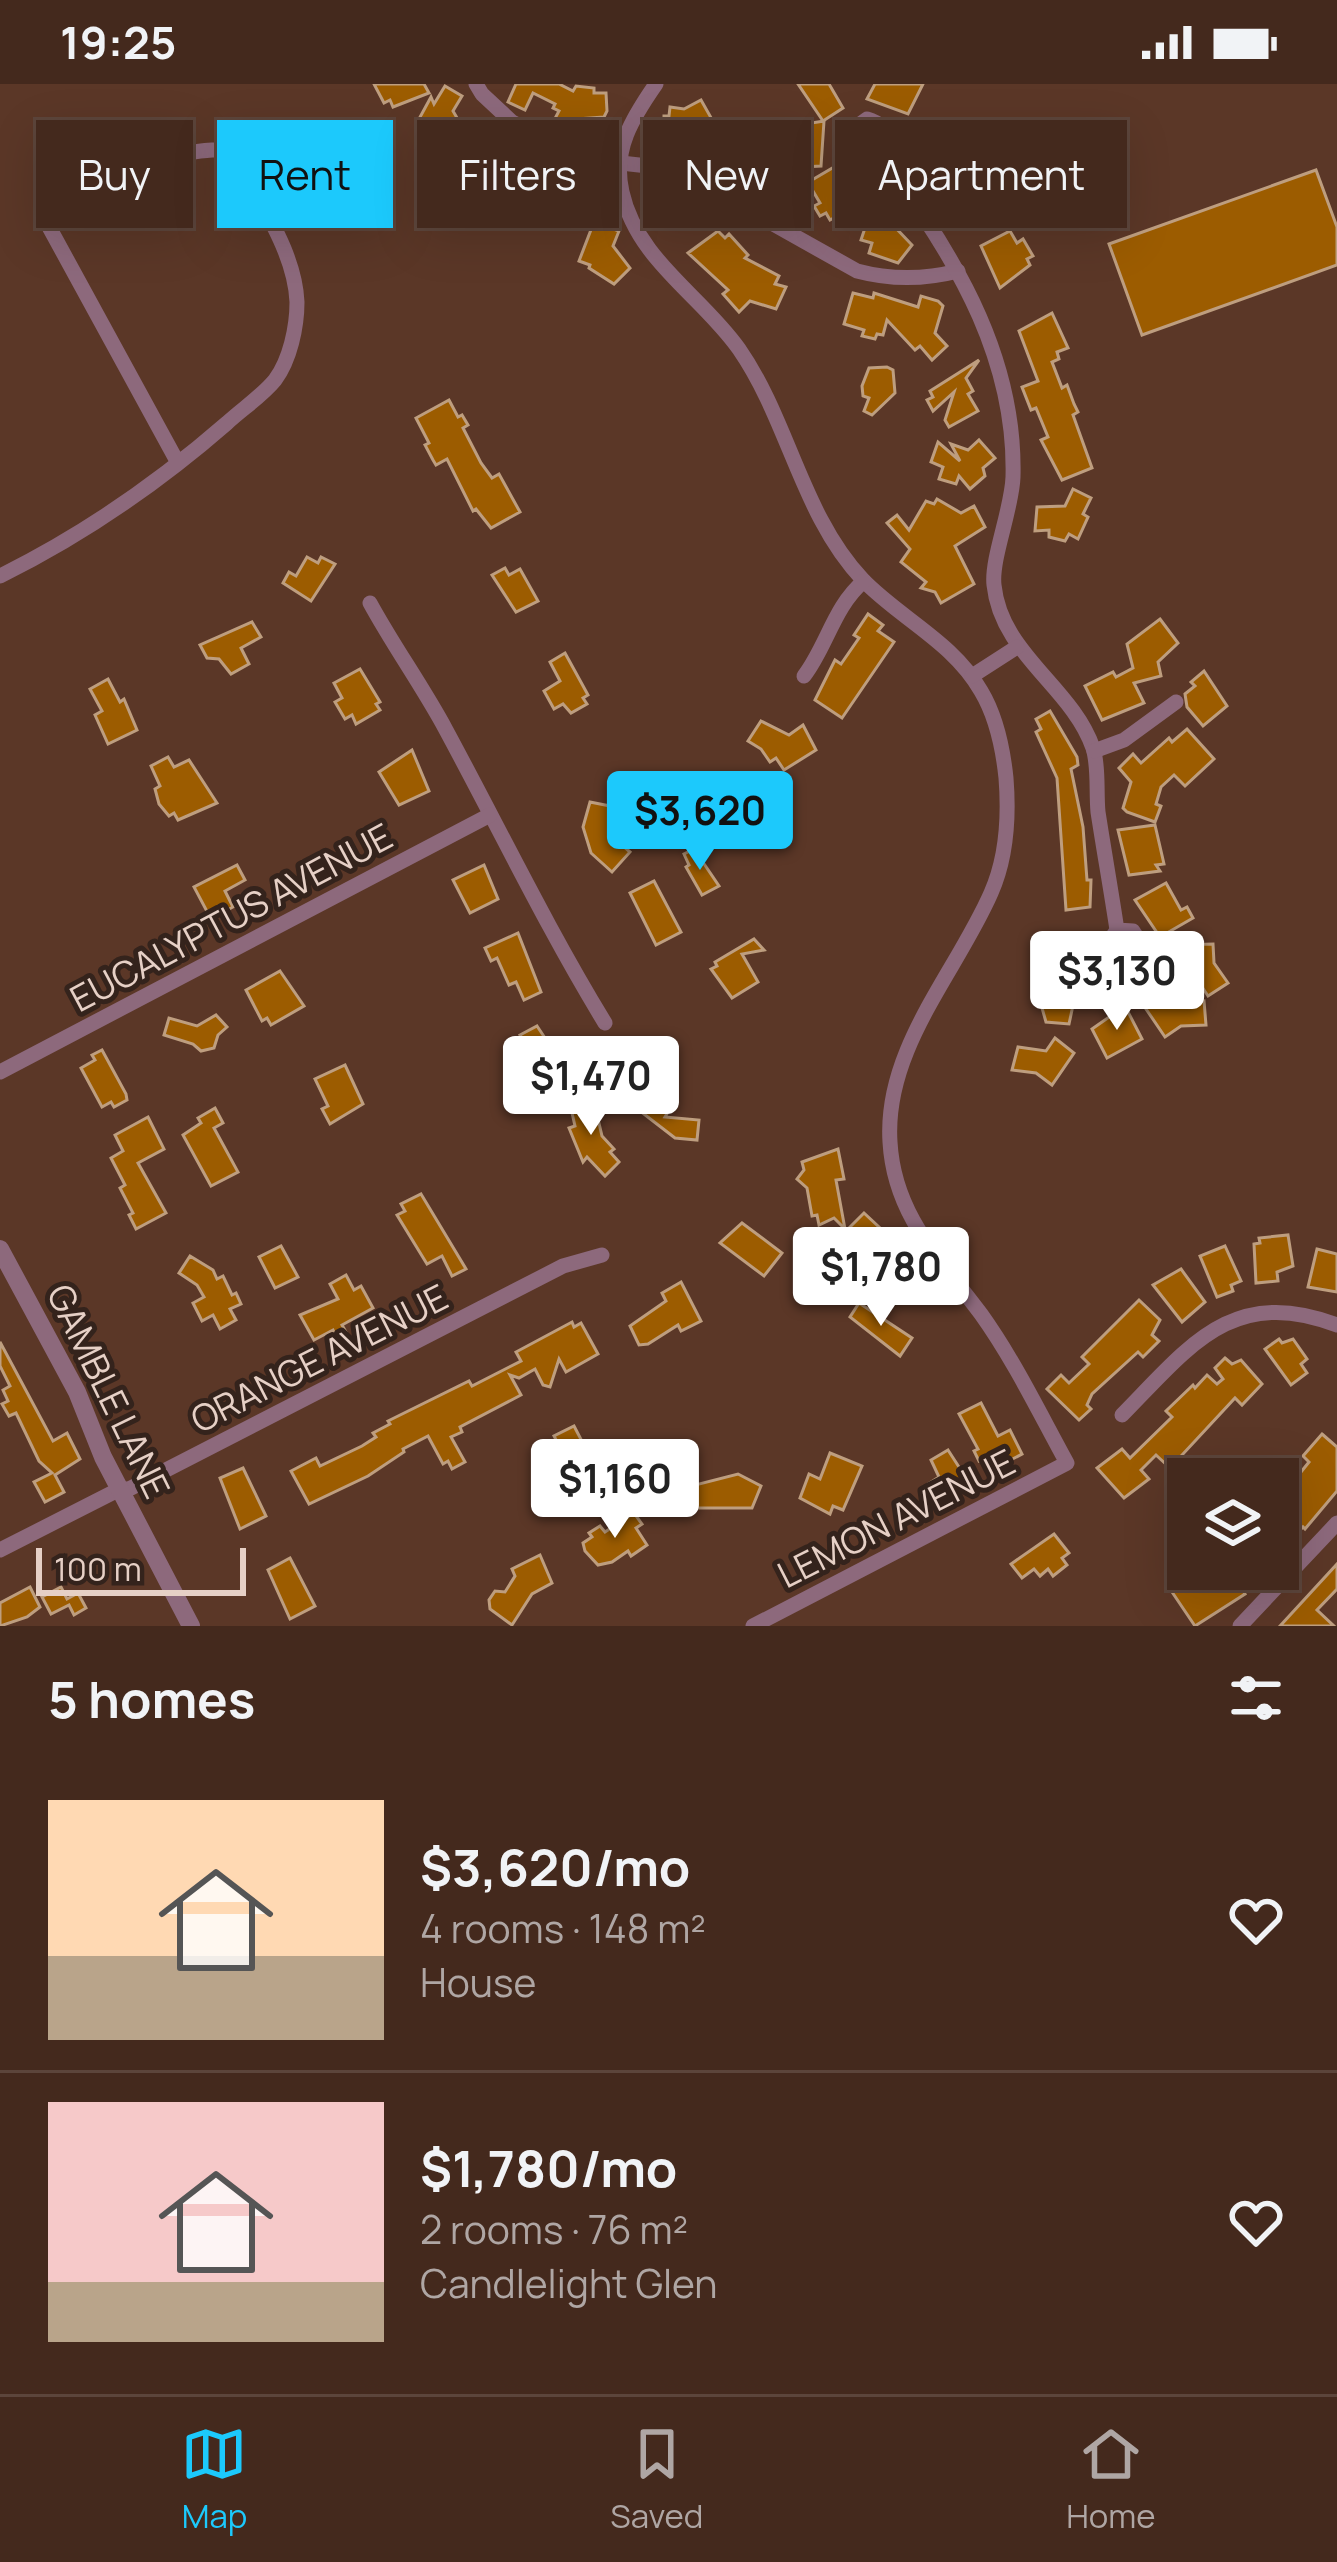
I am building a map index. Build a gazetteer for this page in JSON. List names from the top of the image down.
{
  "streets": {
    "street": [
      "EUCALYPTUS AVENUE",
      "ORANGE AVENUE",
      "GAMBLE LANE",
      "LEMON AVENUE"
    ]
  },
  "crossings": [
    ["ORANGE AVENUE", "GAMBLE LANE"]
  ],
  "scale_bar": "100 m",
  "page": {
    "status": "19:25",
    "chip": [
      "Buy",
      "Rent",
      "Filters",
      "New",
      "Apartment"
    ],
    "price": [
      "$3,620",
      "$3,130",
      "$1,470",
      "$1,780",
      "$1,160"
    ],
    "scale": "100 m",
    "heading": "5 homes",
    "list": [
      {
        "name": "$3,620/mo",
        "note": "4 rooms · 148 m² · House"
      },
      {
        "name": "$1,780/mo",
        "note": "2 rooms · 76 m² · Candlelight Glen"
      }
    ],
    "tabs": ["Map", "Saved", "Home"]
  }
}
